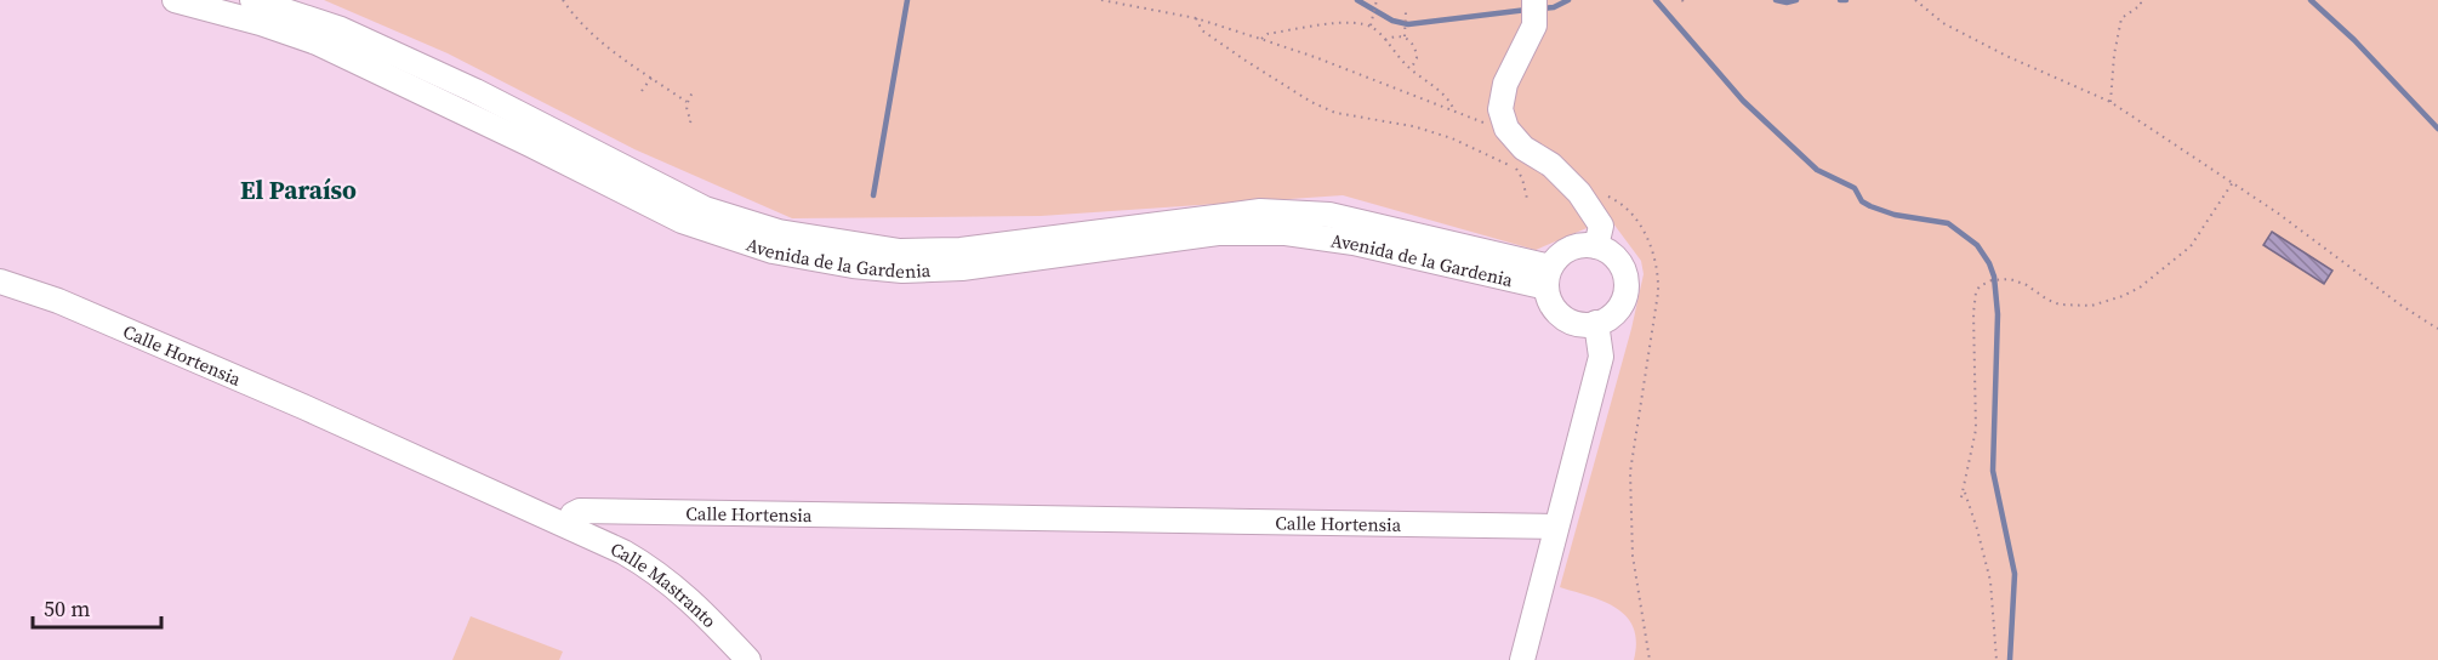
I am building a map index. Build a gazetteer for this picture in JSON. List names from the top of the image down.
{
  "streets": {
    "street": ["Avenida de la Gardenia", "Calle Hortensia", "Calle Mastranto"]
  },
  "crossings": [
    ["Calle Hortensia", "Calle Mastranto"]
  ],
  "districts": ["El Paraíso"],
  "scale_bar": "50 m"
}
